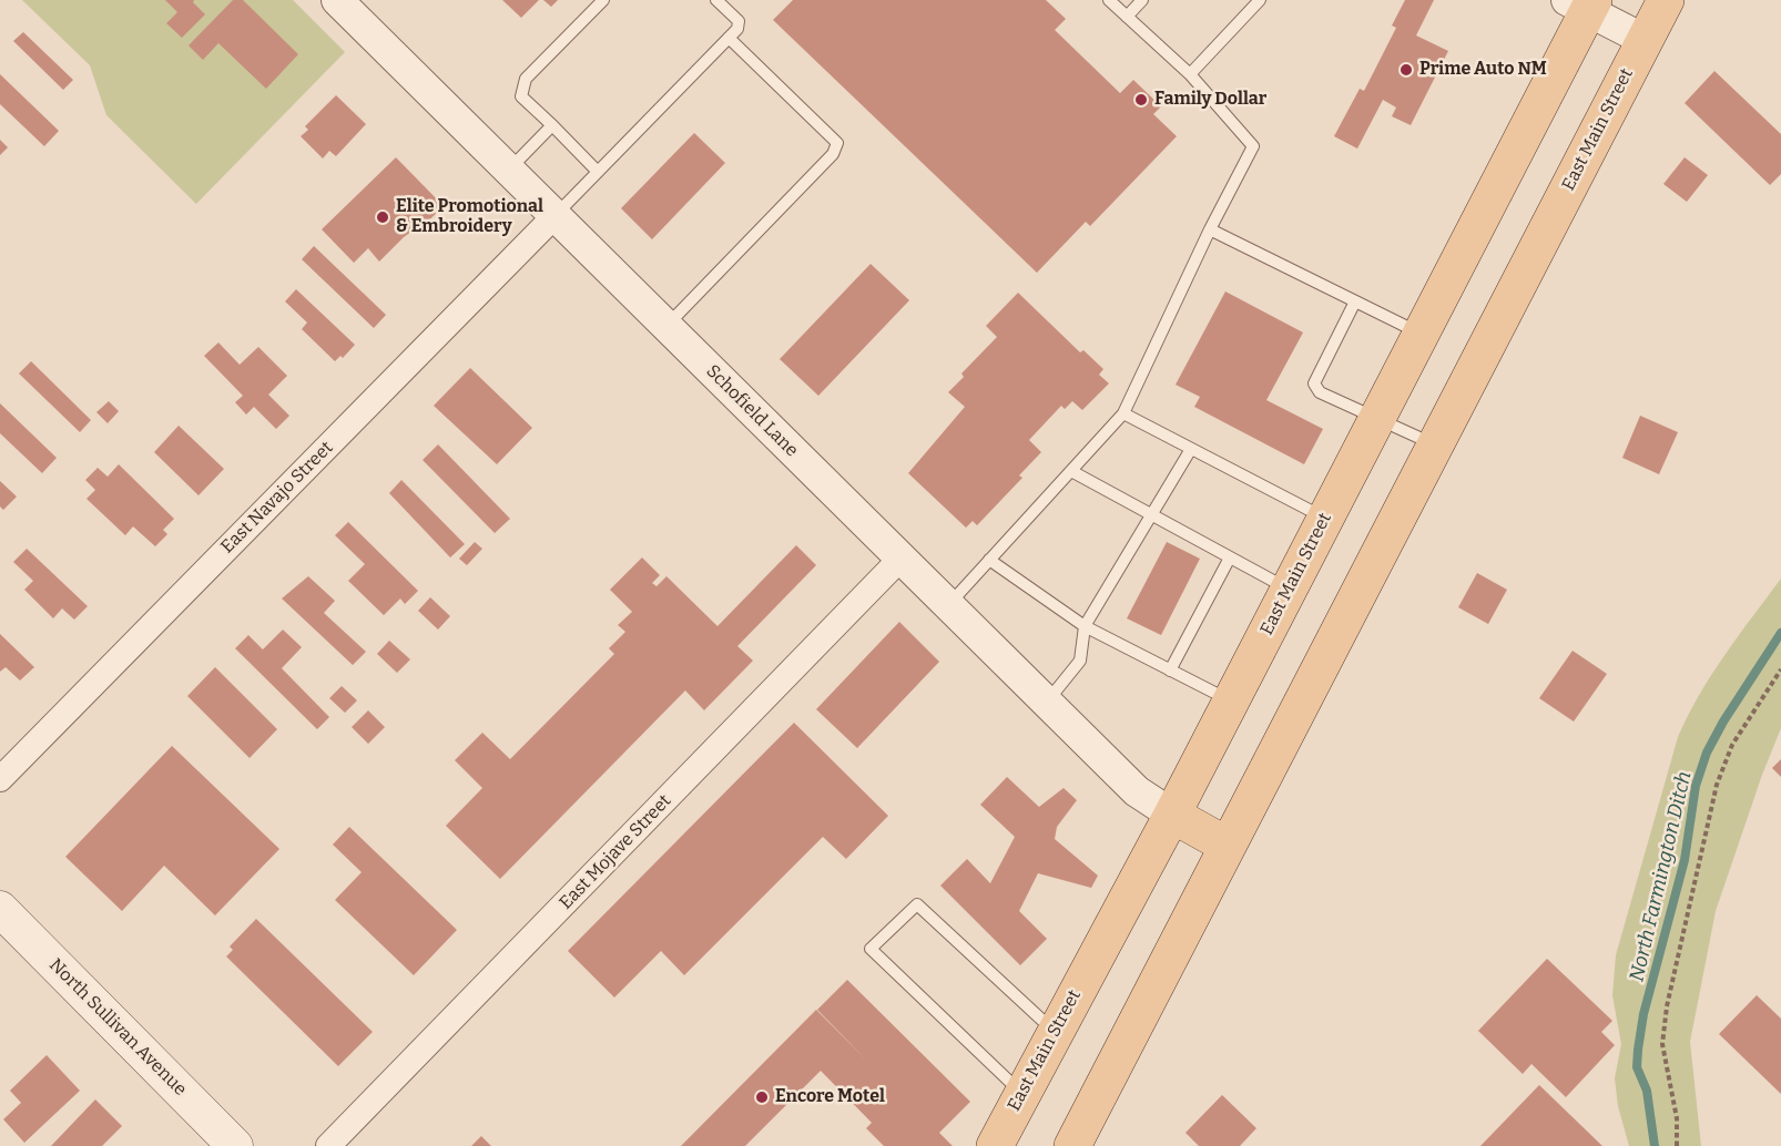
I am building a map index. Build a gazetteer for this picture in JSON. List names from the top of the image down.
{
  "streets": {
    "main road": ["East Main Street", "North Sullivan Avenue"],
    "street": ["Schofield Lane", "East Navajo Street", "East Mojave Street"]
  },
  "crossings": [
    ["East Main Street", "Schofield Lane"],
    ["Schofield Lane", "East Navajo Street"],
    ["Schofield Lane", "East Mojave Street"]
  ],
  "water": ["North Farmington Ditch"],
  "places": [
    "Prime Auto NM",
    "Family Dollar",
    "Elite Promotional & Embroidery",
    "Encore Motel"
  ]
}
